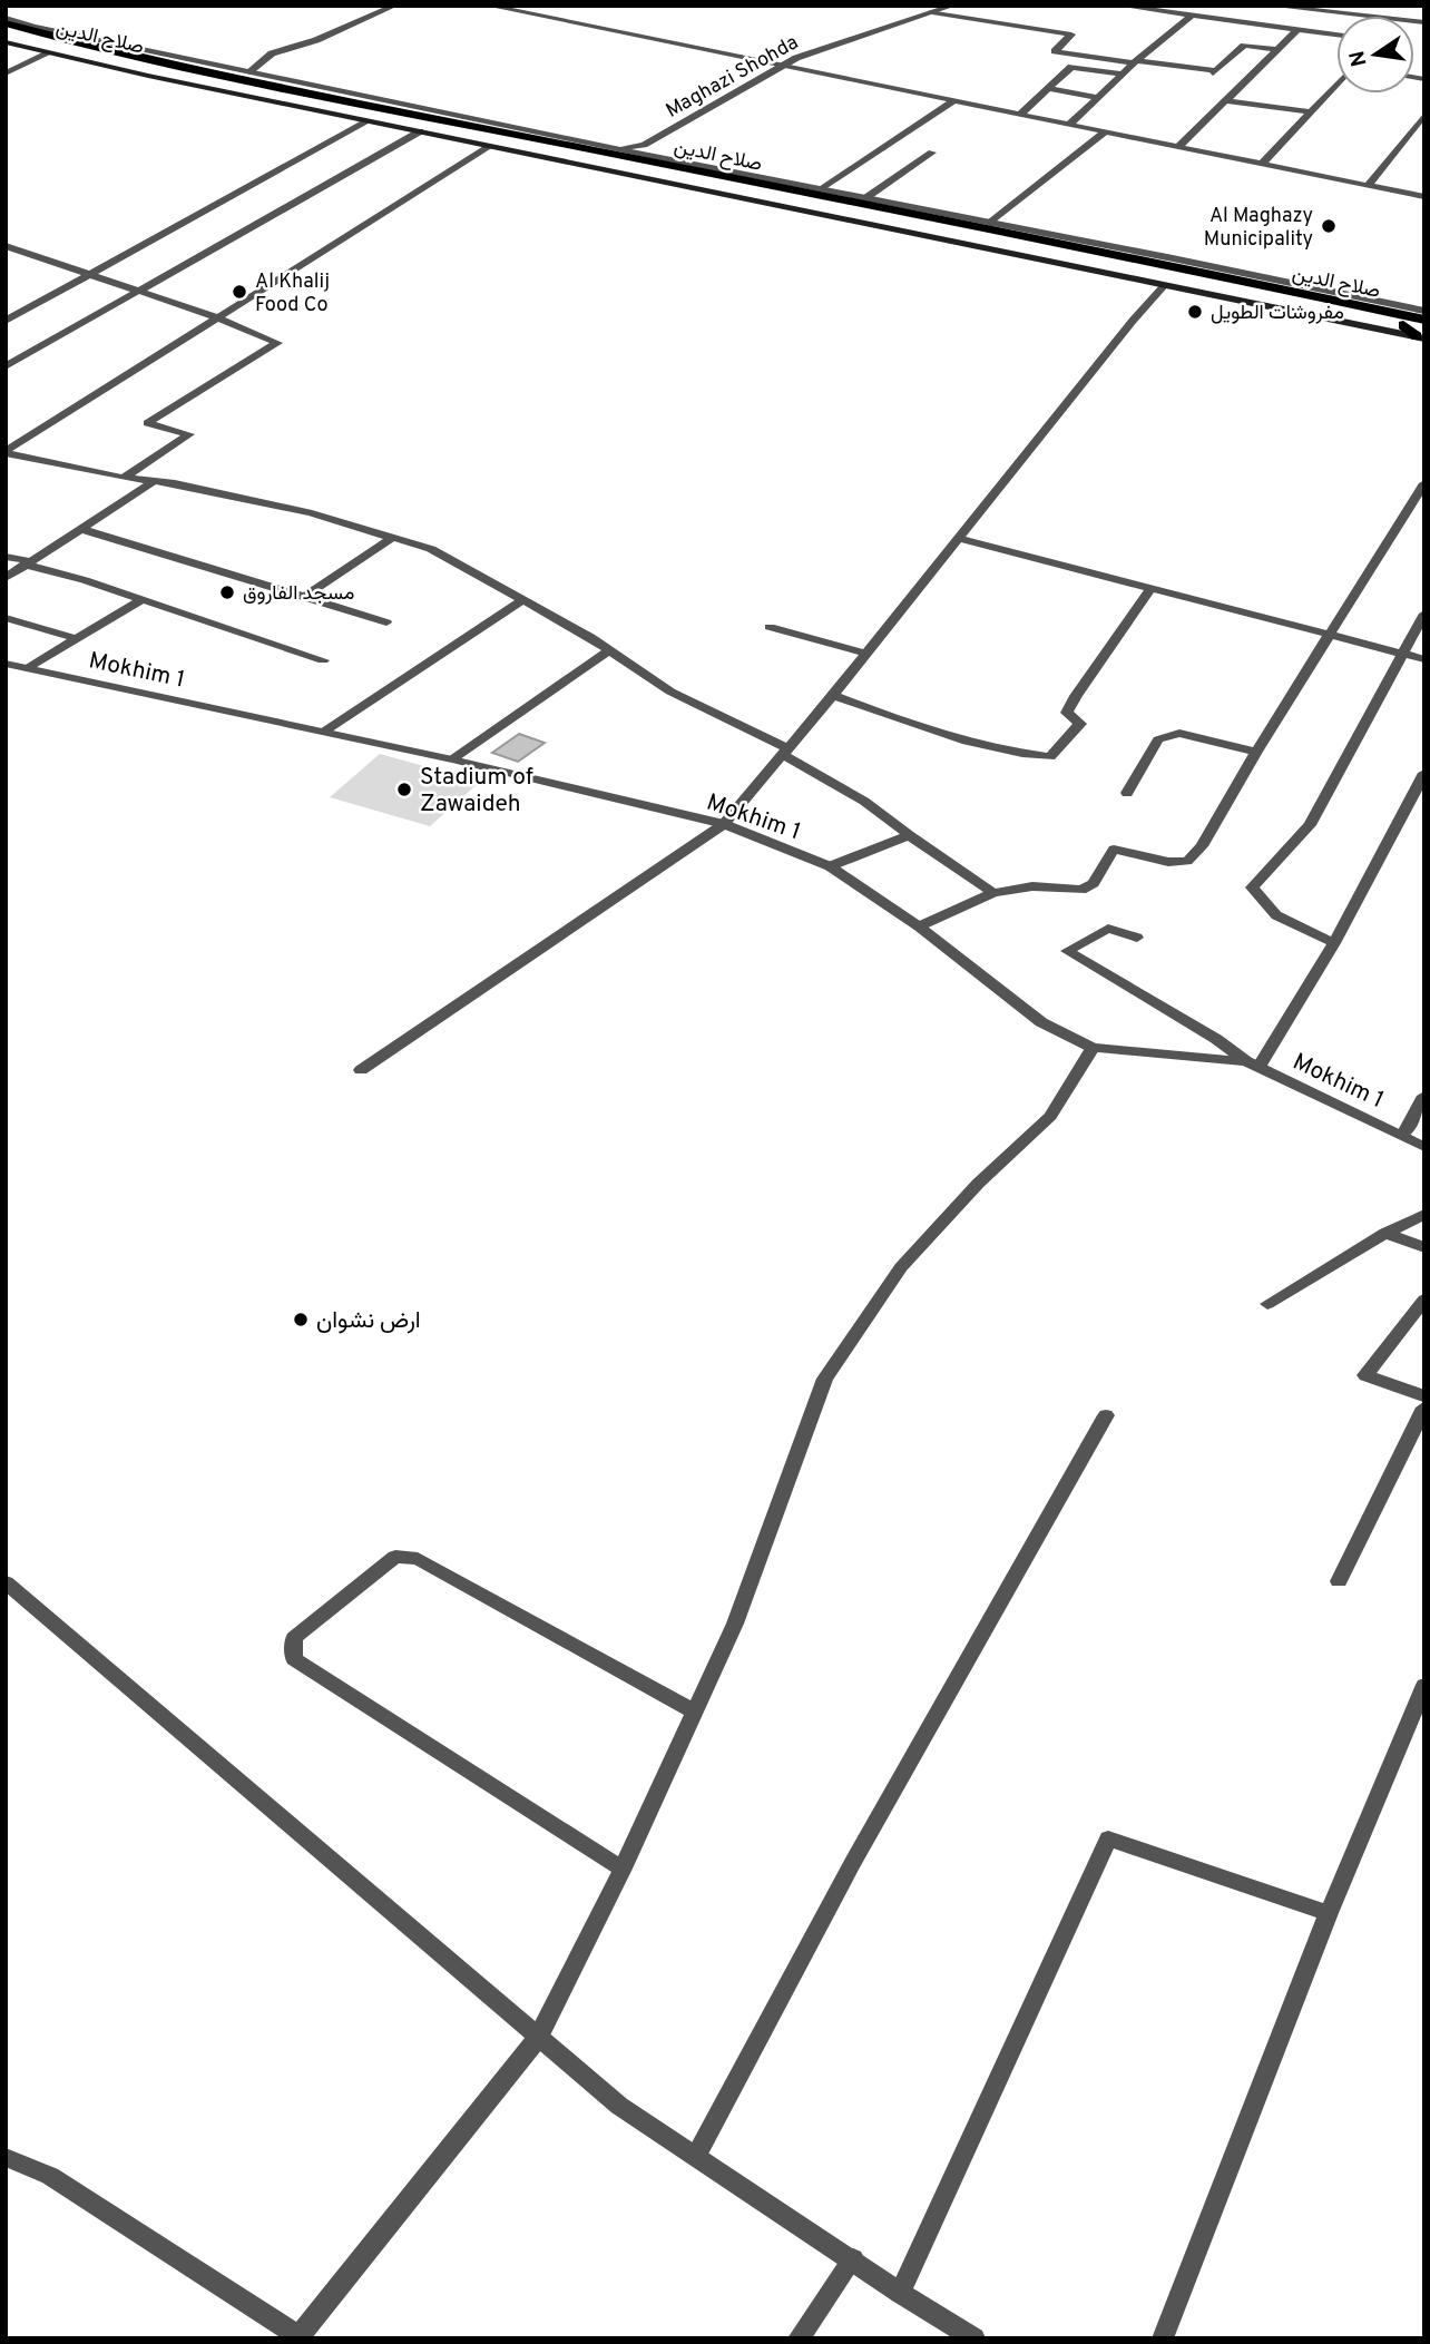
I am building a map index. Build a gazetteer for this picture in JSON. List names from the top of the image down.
{
  "streets": {
    "highway": ["صلاح الدين"],
    "street": ["Maghazi Shohda", "Mokhim 1"]
  },
  "crossings": [
    ["صلاح الدين", "Maghazi Shohda"]
  ],
  "places": [
    "Al Maghazy Municipality",
    "Al Khalij Food Co",
    "مفروشات الطويل",
    "مسجد الفاروق",
    "Stadium of Zawaideh",
    "ارض نشوان"
  ],
  "north": "left"
}
